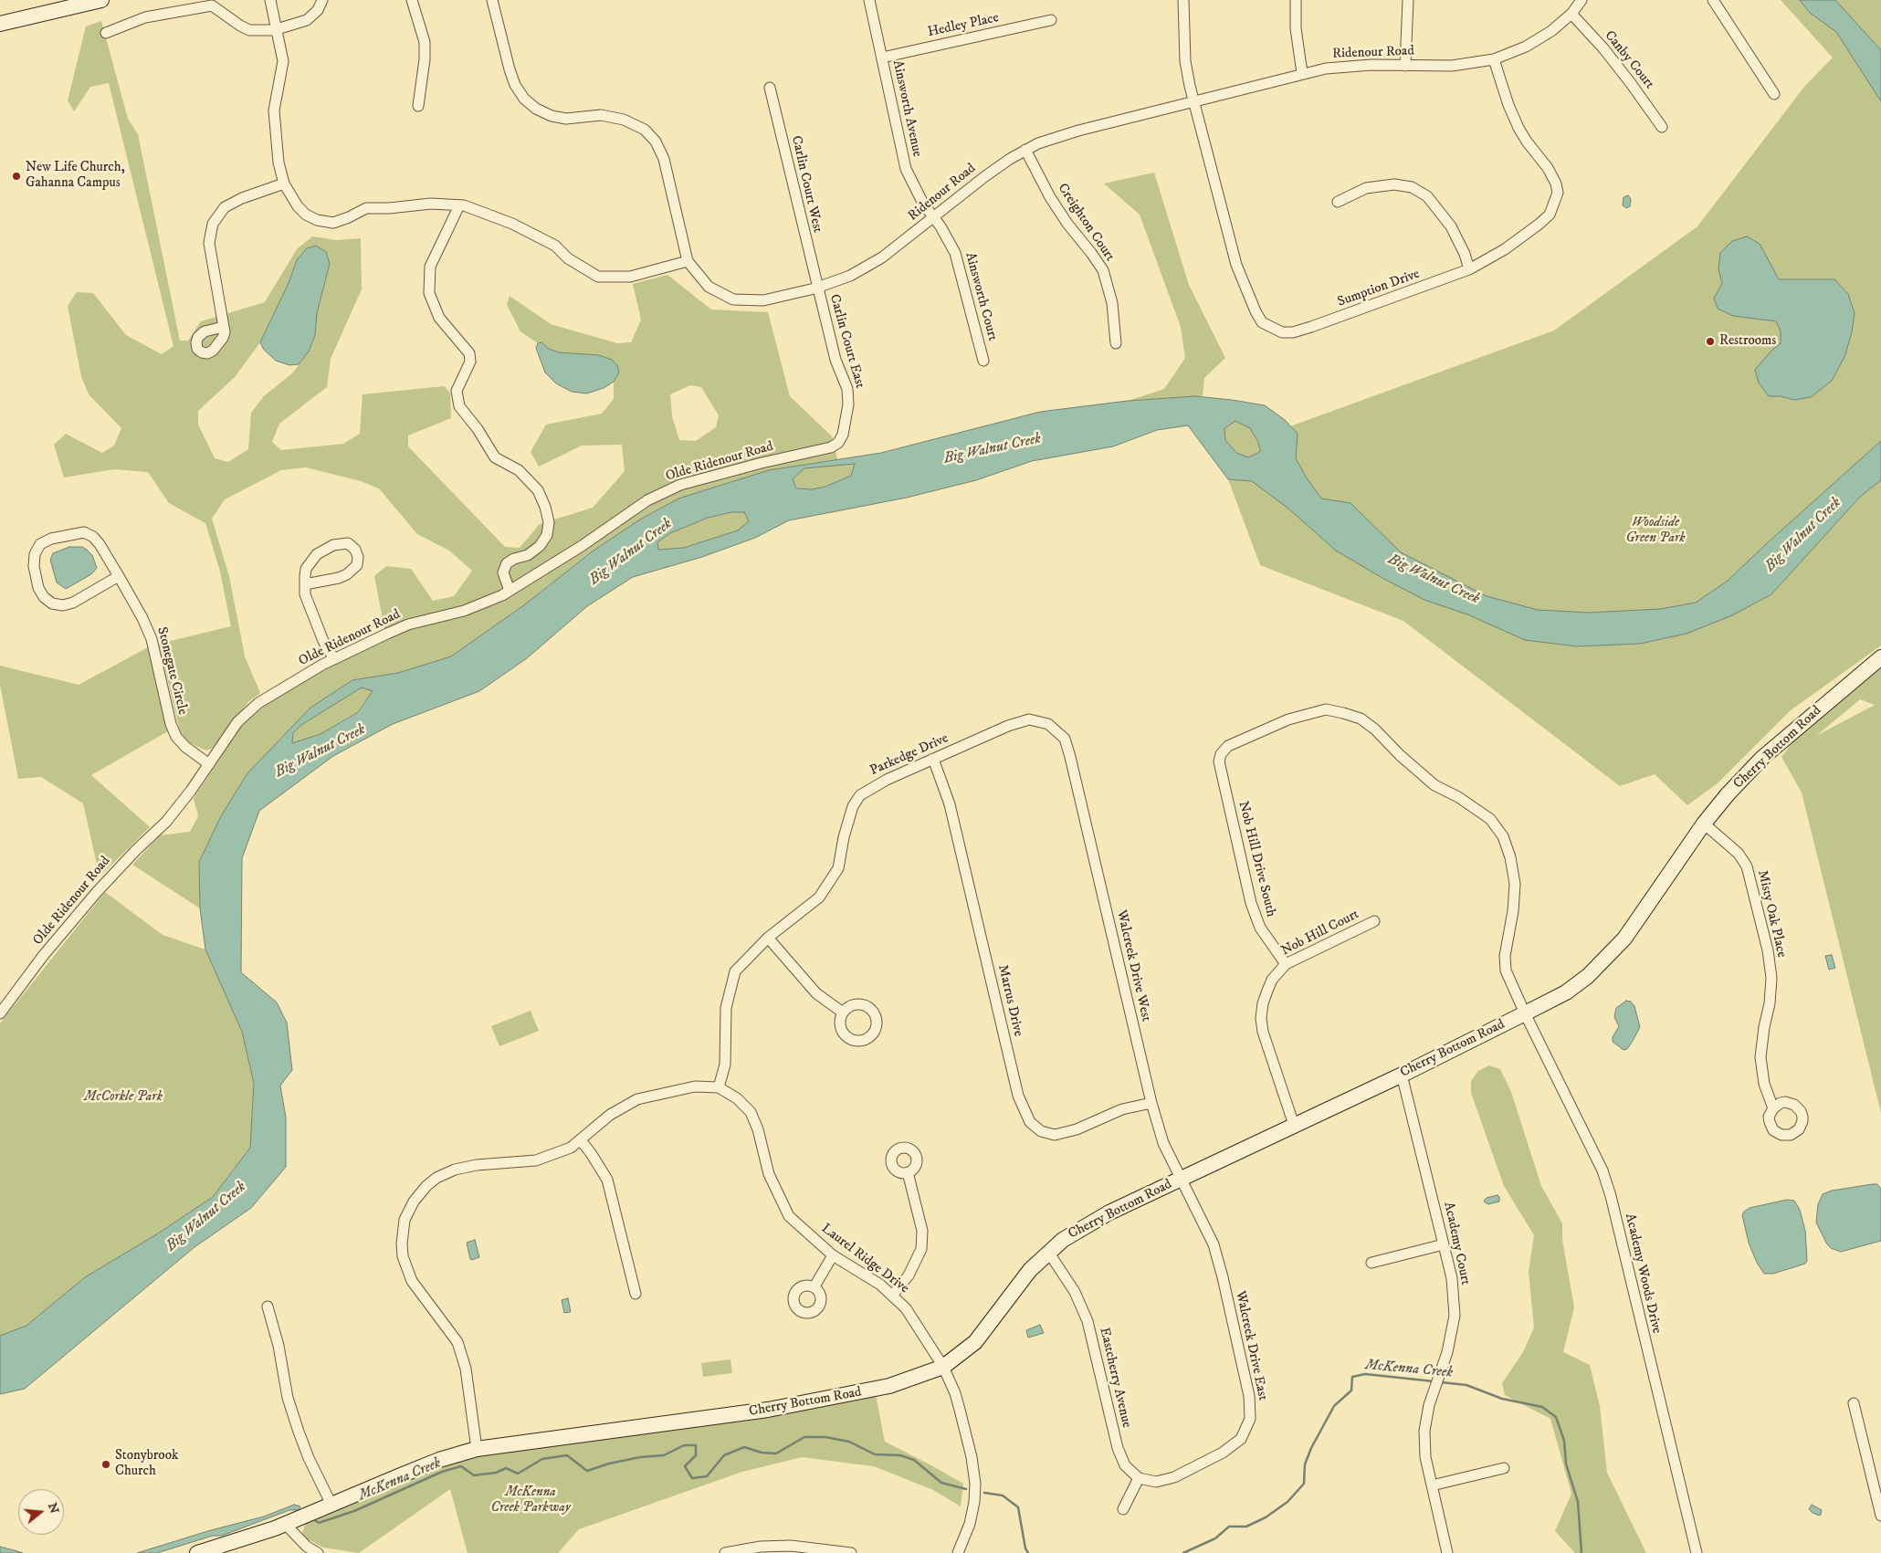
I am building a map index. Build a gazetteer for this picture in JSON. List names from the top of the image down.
{
  "streets": {
    "main road": ["Cherry Bottom Road"],
    "street": [
      "Hedley Place",
      "Ridenour Road",
      "Canby Court",
      "Ainsworth Avenue",
      "Carlin Court West",
      "Creighton Court",
      "Sumption Drive",
      "Ainsworth Court",
      "Carlin Court East",
      "Olde Ridenour Road",
      "Stonegate Circle",
      "Parkedge Drive",
      "Nob Hill Drive South",
      "Misty Oak Place",
      "Nob Hill Court",
      "Walcreek Drive West",
      "Marrus Drive",
      "Academy Court",
      "Laurel Ridge Drive",
      "Academy Woods Drive",
      "Walcreek Drive East",
      "Eastcherry Avenue"
    ]
  },
  "crossings": [
    ["Hedley Place", "Ainsworth Avenue"],
    ["Ridenour Road", "Canby Court"],
    ["Ridenour Road", "Ainsworth Avenue"],
    ["Ridenour Road", "Carlin Court West"],
    ["Ridenour Road", "Creighton Court"],
    ["Ridenour Road", "Sumption Drive"],
    ["Ridenour Road", "Ainsworth Court"],
    ["Ridenour Road", "Carlin Court East"],
    ["Ainsworth Avenue", "Ainsworth Court"],
    ["Carlin Court West", "Carlin Court East"],
    ["Carlin Court East", "Olde Ridenour Road"],
    ["Olde Ridenour Road", "Stonegate Circle"],
    ["Cherry Bottom Road", "Misty Oak Place"],
    ["Cherry Bottom Road", "Nob Hill Court"],
    ["Cherry Bottom Road", "Walcreek Drive West"],
    ["Cherry Bottom Road", "Academy Court"],
    ["Cherry Bottom Road", "Laurel Ridge Drive"],
    ["Cherry Bottom Road", "Academy Woods Drive"],
    ["Cherry Bottom Road", "Walcreek Drive East"],
    ["Cherry Bottom Road", "Eastcherry Avenue"],
    ["Parkedge Drive", "Walcreek Drive West"],
    ["Parkedge Drive", "Marrus Drive"],
    ["Parkedge Drive", "Laurel Ridge Drive"],
    ["Nob Hill Drive South", "Nob Hill Court"],
    ["Nob Hill Drive South", "Academy Woods Drive"],
    ["Walcreek Drive West", "Marrus Drive"],
    ["Walcreek Drive West", "Walcreek Drive East"],
    ["Walcreek Drive East", "Eastcherry Avenue"]
  ],
  "water": ["Big Walnut Creek", "McKenna Creek"],
  "parks": ["Woodside Green Park", "McCorkle Park", "McKenna Creek Parkway"],
  "places": ["New Life Church, Gahanna Campus", "Restrooms", "Stonybrook Church"],
  "north": "right"
}
